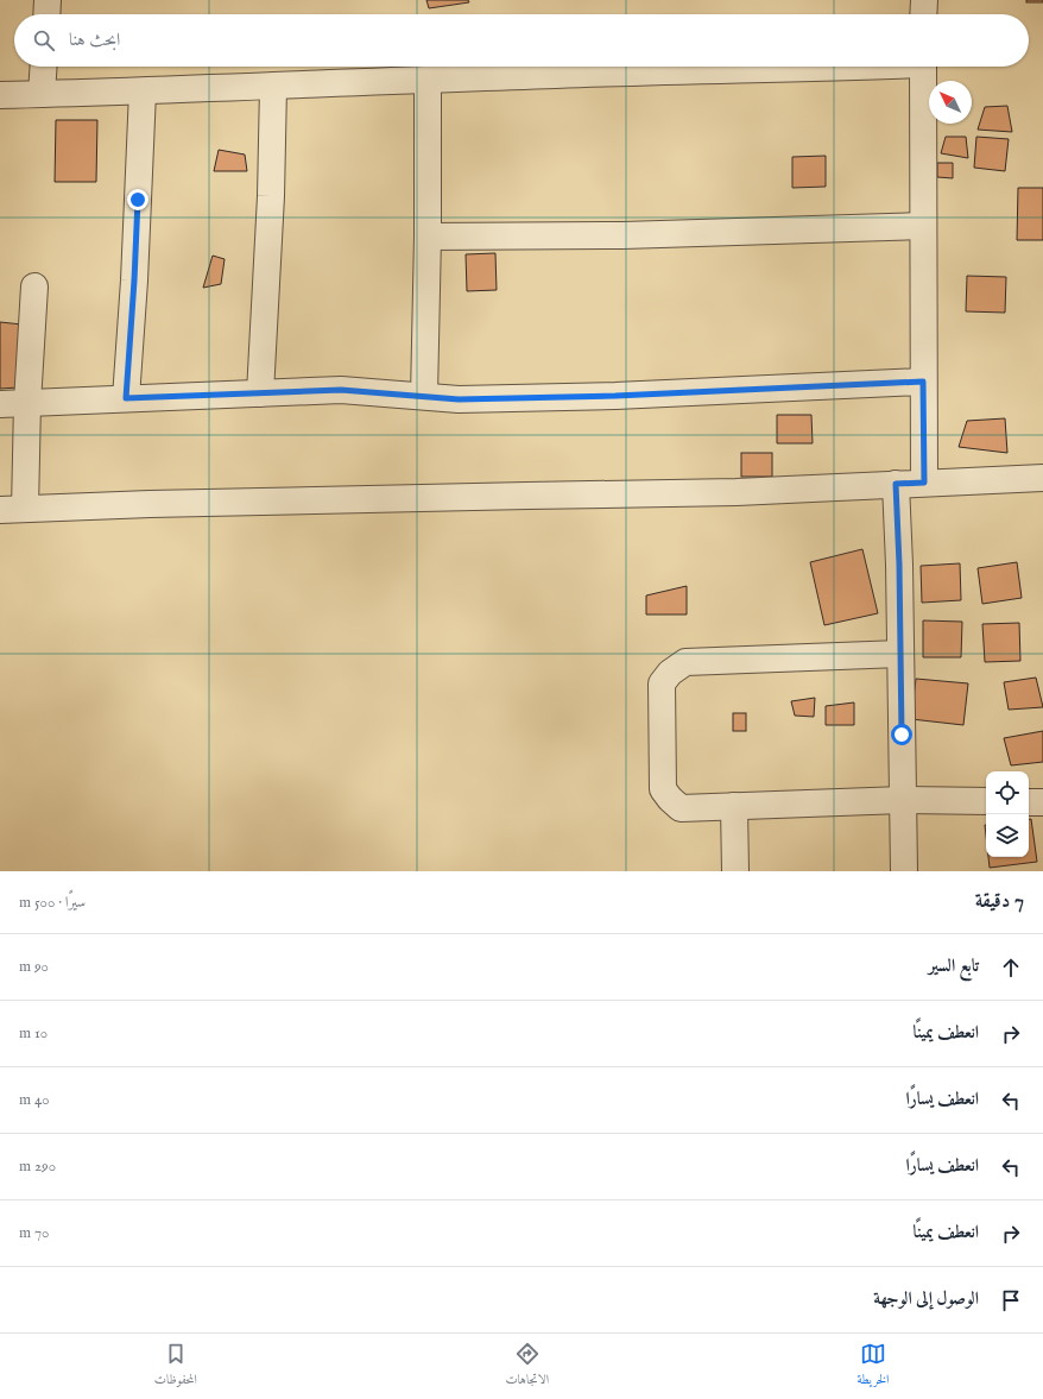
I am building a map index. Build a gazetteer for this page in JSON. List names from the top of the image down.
{
  "north": "top left",
  "page": {
    "search": "ابحث هنا",
    "heading": ["7 دقيقة", "سيرًا · 500 m"],
    "list": [
      ["تابع السير", "90 m"],
      ["انعطف يمينًا", "10 m"],
      ["انعطف يسارًا", "40 m"],
      ["انعطف يسارًا", "290 m"],
      ["انعطف يمينًا", "70 m"],
      "الوصول إلى الوجهة"
    ],
    "nav": ["الخريطة", "الاتجاهات", "المحفوظات"]
  }
}
